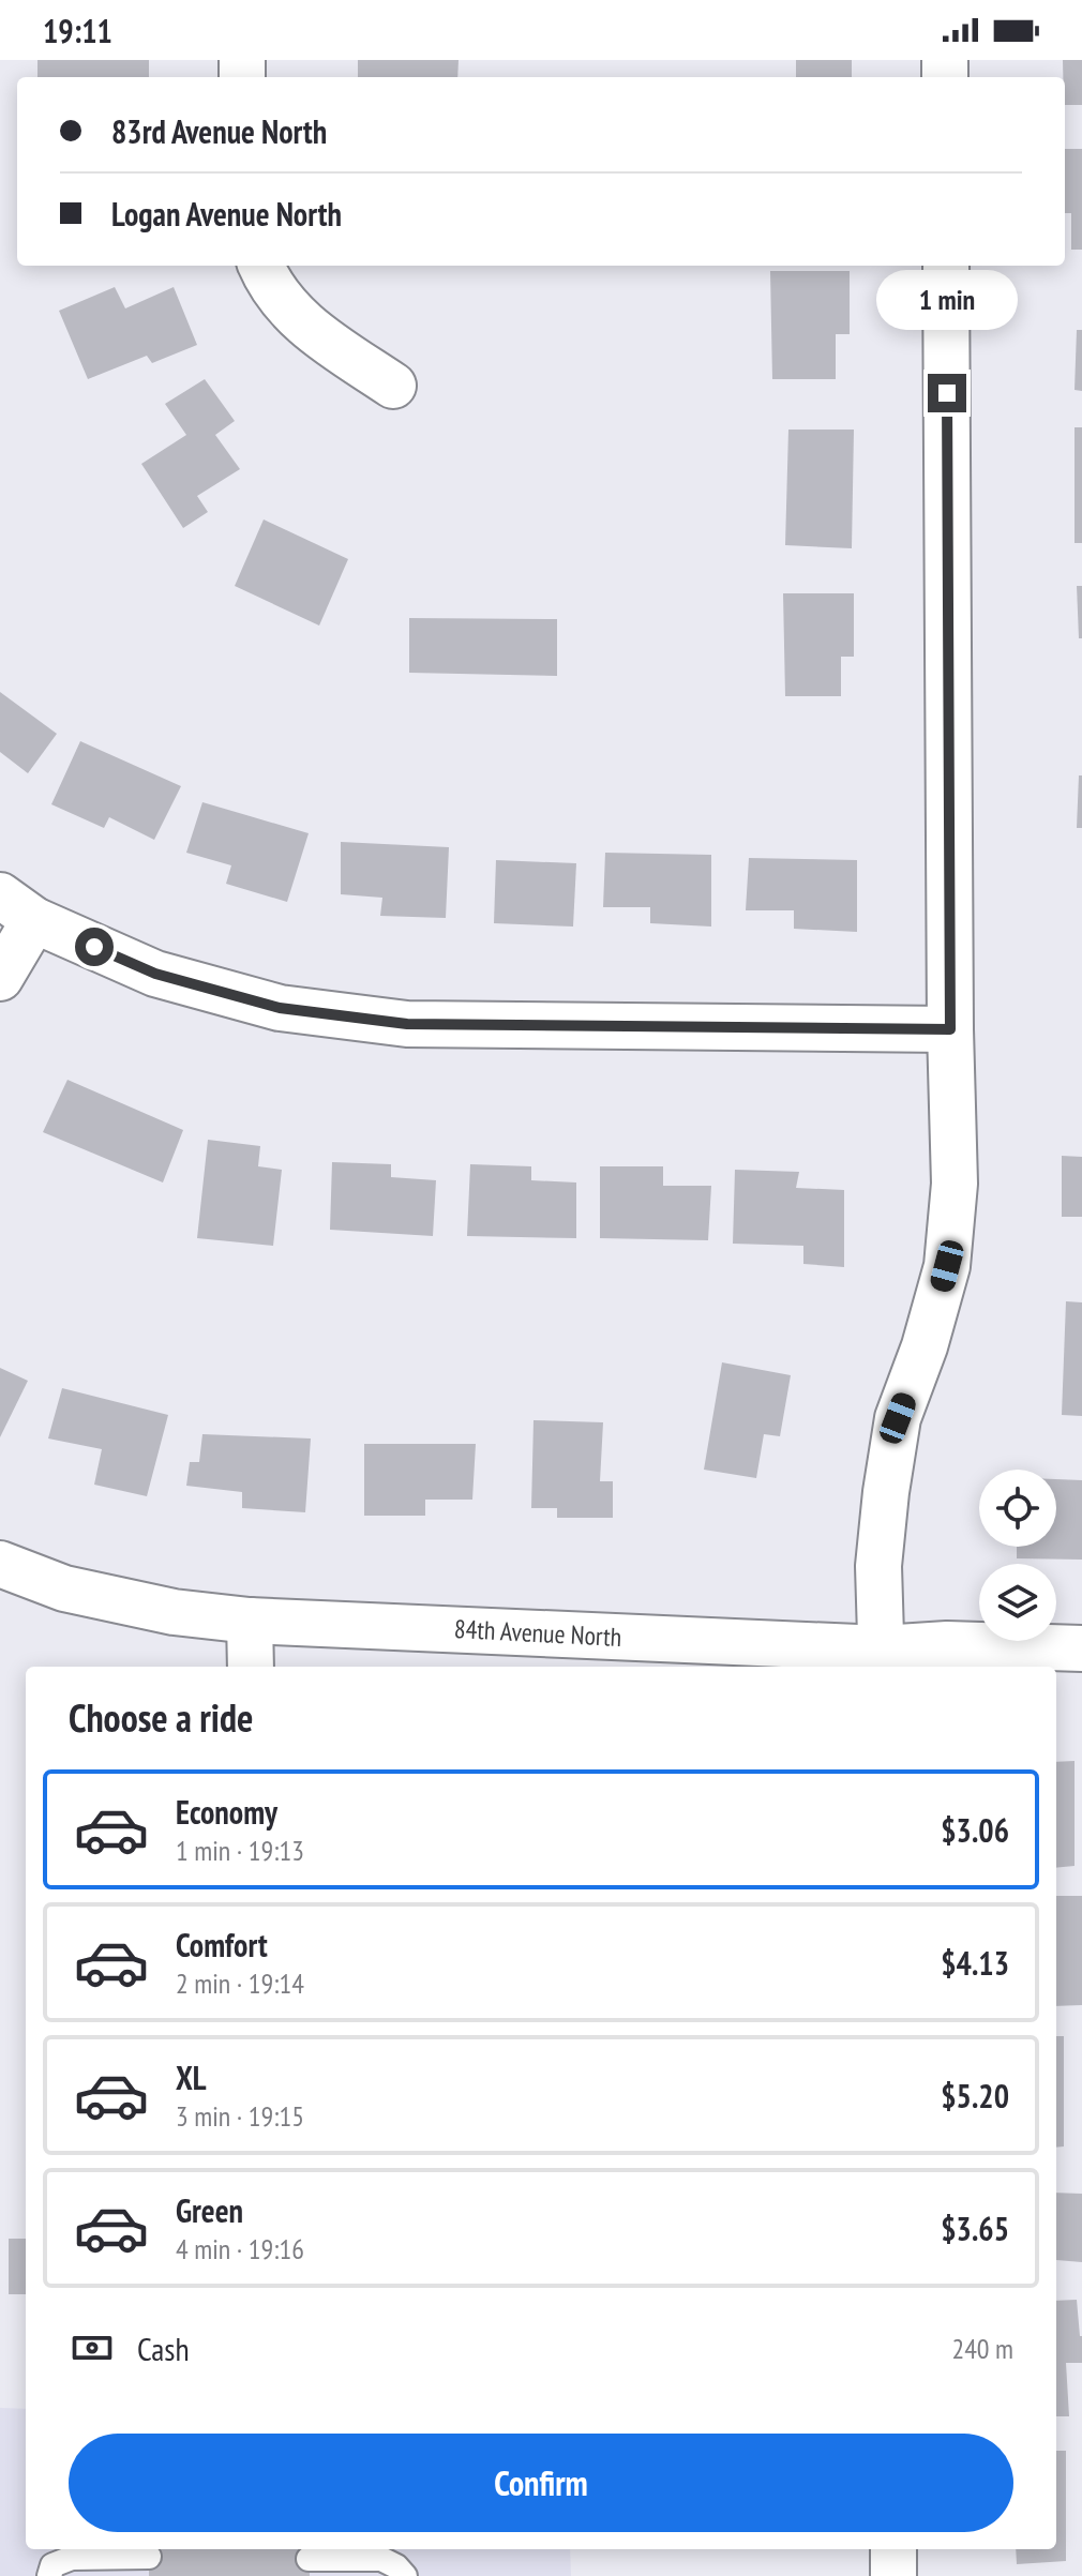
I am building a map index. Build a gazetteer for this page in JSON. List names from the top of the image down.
{
  "streets": {
    "street": ["84th Avenue North"]
  },
  "page": {
    "status": "19:11",
    "banner": ["83rd Avenue North", "Logan Avenue North"],
    "bubble": "1 min",
    "heading": "Choose a ride",
    "list": [
      {
        "name": "Economy",
        "note": "1 min · 19:13",
        "value": "$3.06"
      },
      {
        "name": "Comfort",
        "note": "2 min · 19:14",
        "value": "$4.13"
      },
      {
        "name": "XL",
        "note": "3 min · 19:15",
        "value": "$5.20"
      },
      {
        "name": "Green",
        "note": "4 min · 19:16",
        "value": "$3.65"
      }
    ],
    "pay": ["Cash", "240 m"],
    "buttons": "Confirm"
  }
}
